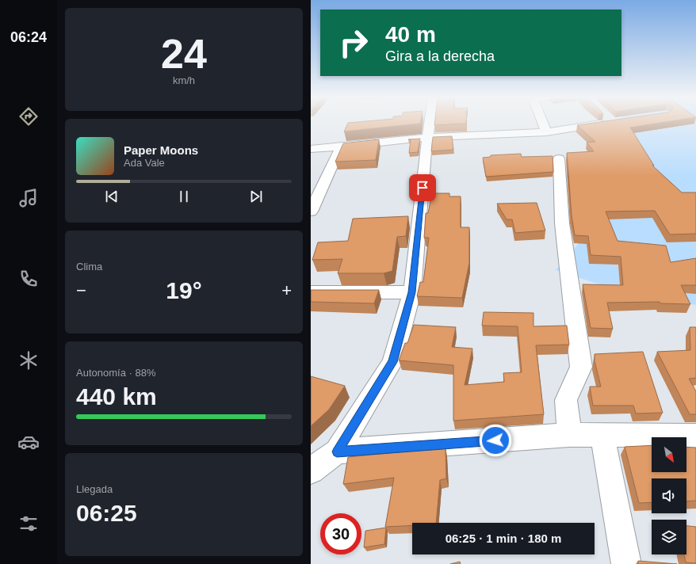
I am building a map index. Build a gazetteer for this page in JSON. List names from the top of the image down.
{
  "north": "bottom right",
  "page": {
    "tabs": "06:24",
    "tile": [
      ["24", "km/h"],
      "Clima",
      ["Autonomía · 88%", "440 km"],
      ["Llegada", "06:25"]
    ],
    "turn": ["40 m", "Gira a la derecha"],
    "song": ["Paper Moons", "Ada Vale"],
    "heat": ["−", "19°", "+"],
    "limit": "30",
    "trip": "06:25 · 1 min · 180 m"
  }
}
